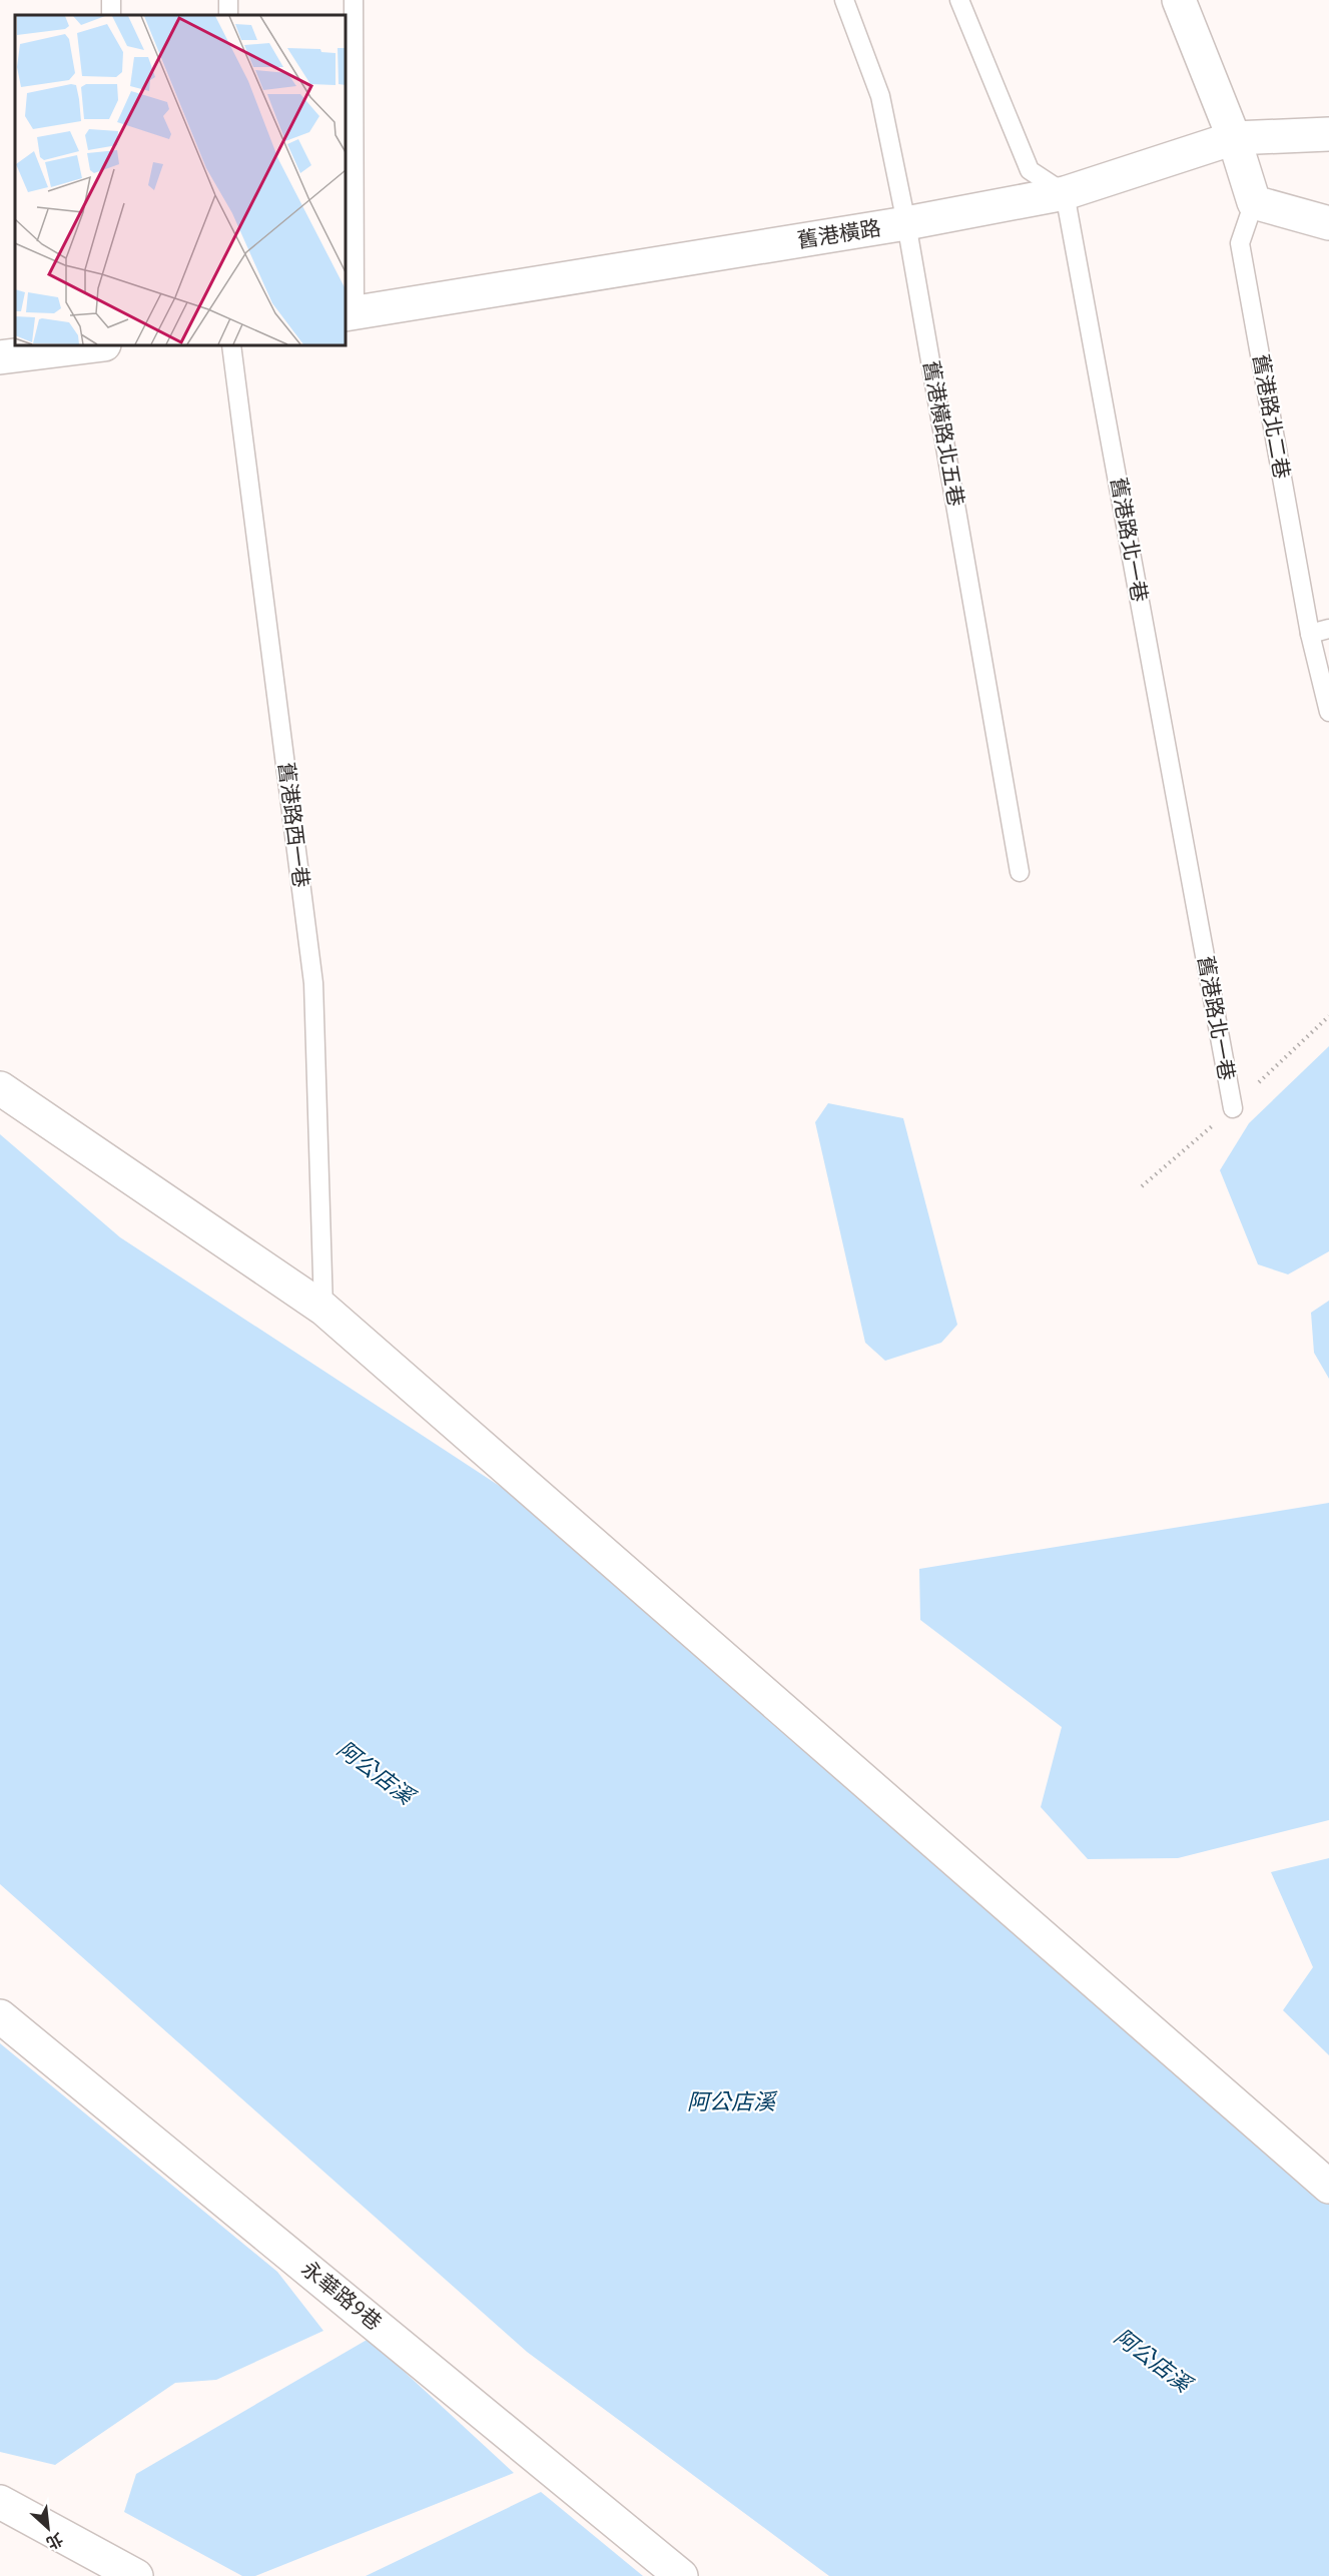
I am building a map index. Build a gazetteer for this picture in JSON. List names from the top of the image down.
{
  "streets": {
    "street": ["舊港橫路", "永華路9巷"],
    "lane": [
      "舊港路北二巷",
      "舊港橫路北五巷",
      "舊港路北一巷",
      "舊港路西一巷"
    ]
  },
  "crossings": [
    ["舊港橫路", "舊港橫路北五巷"],
    ["舊港橫路", "舊港路北一巷"]
  ],
  "water": ["阿公店溪"],
  "north": "bottom right"
}
